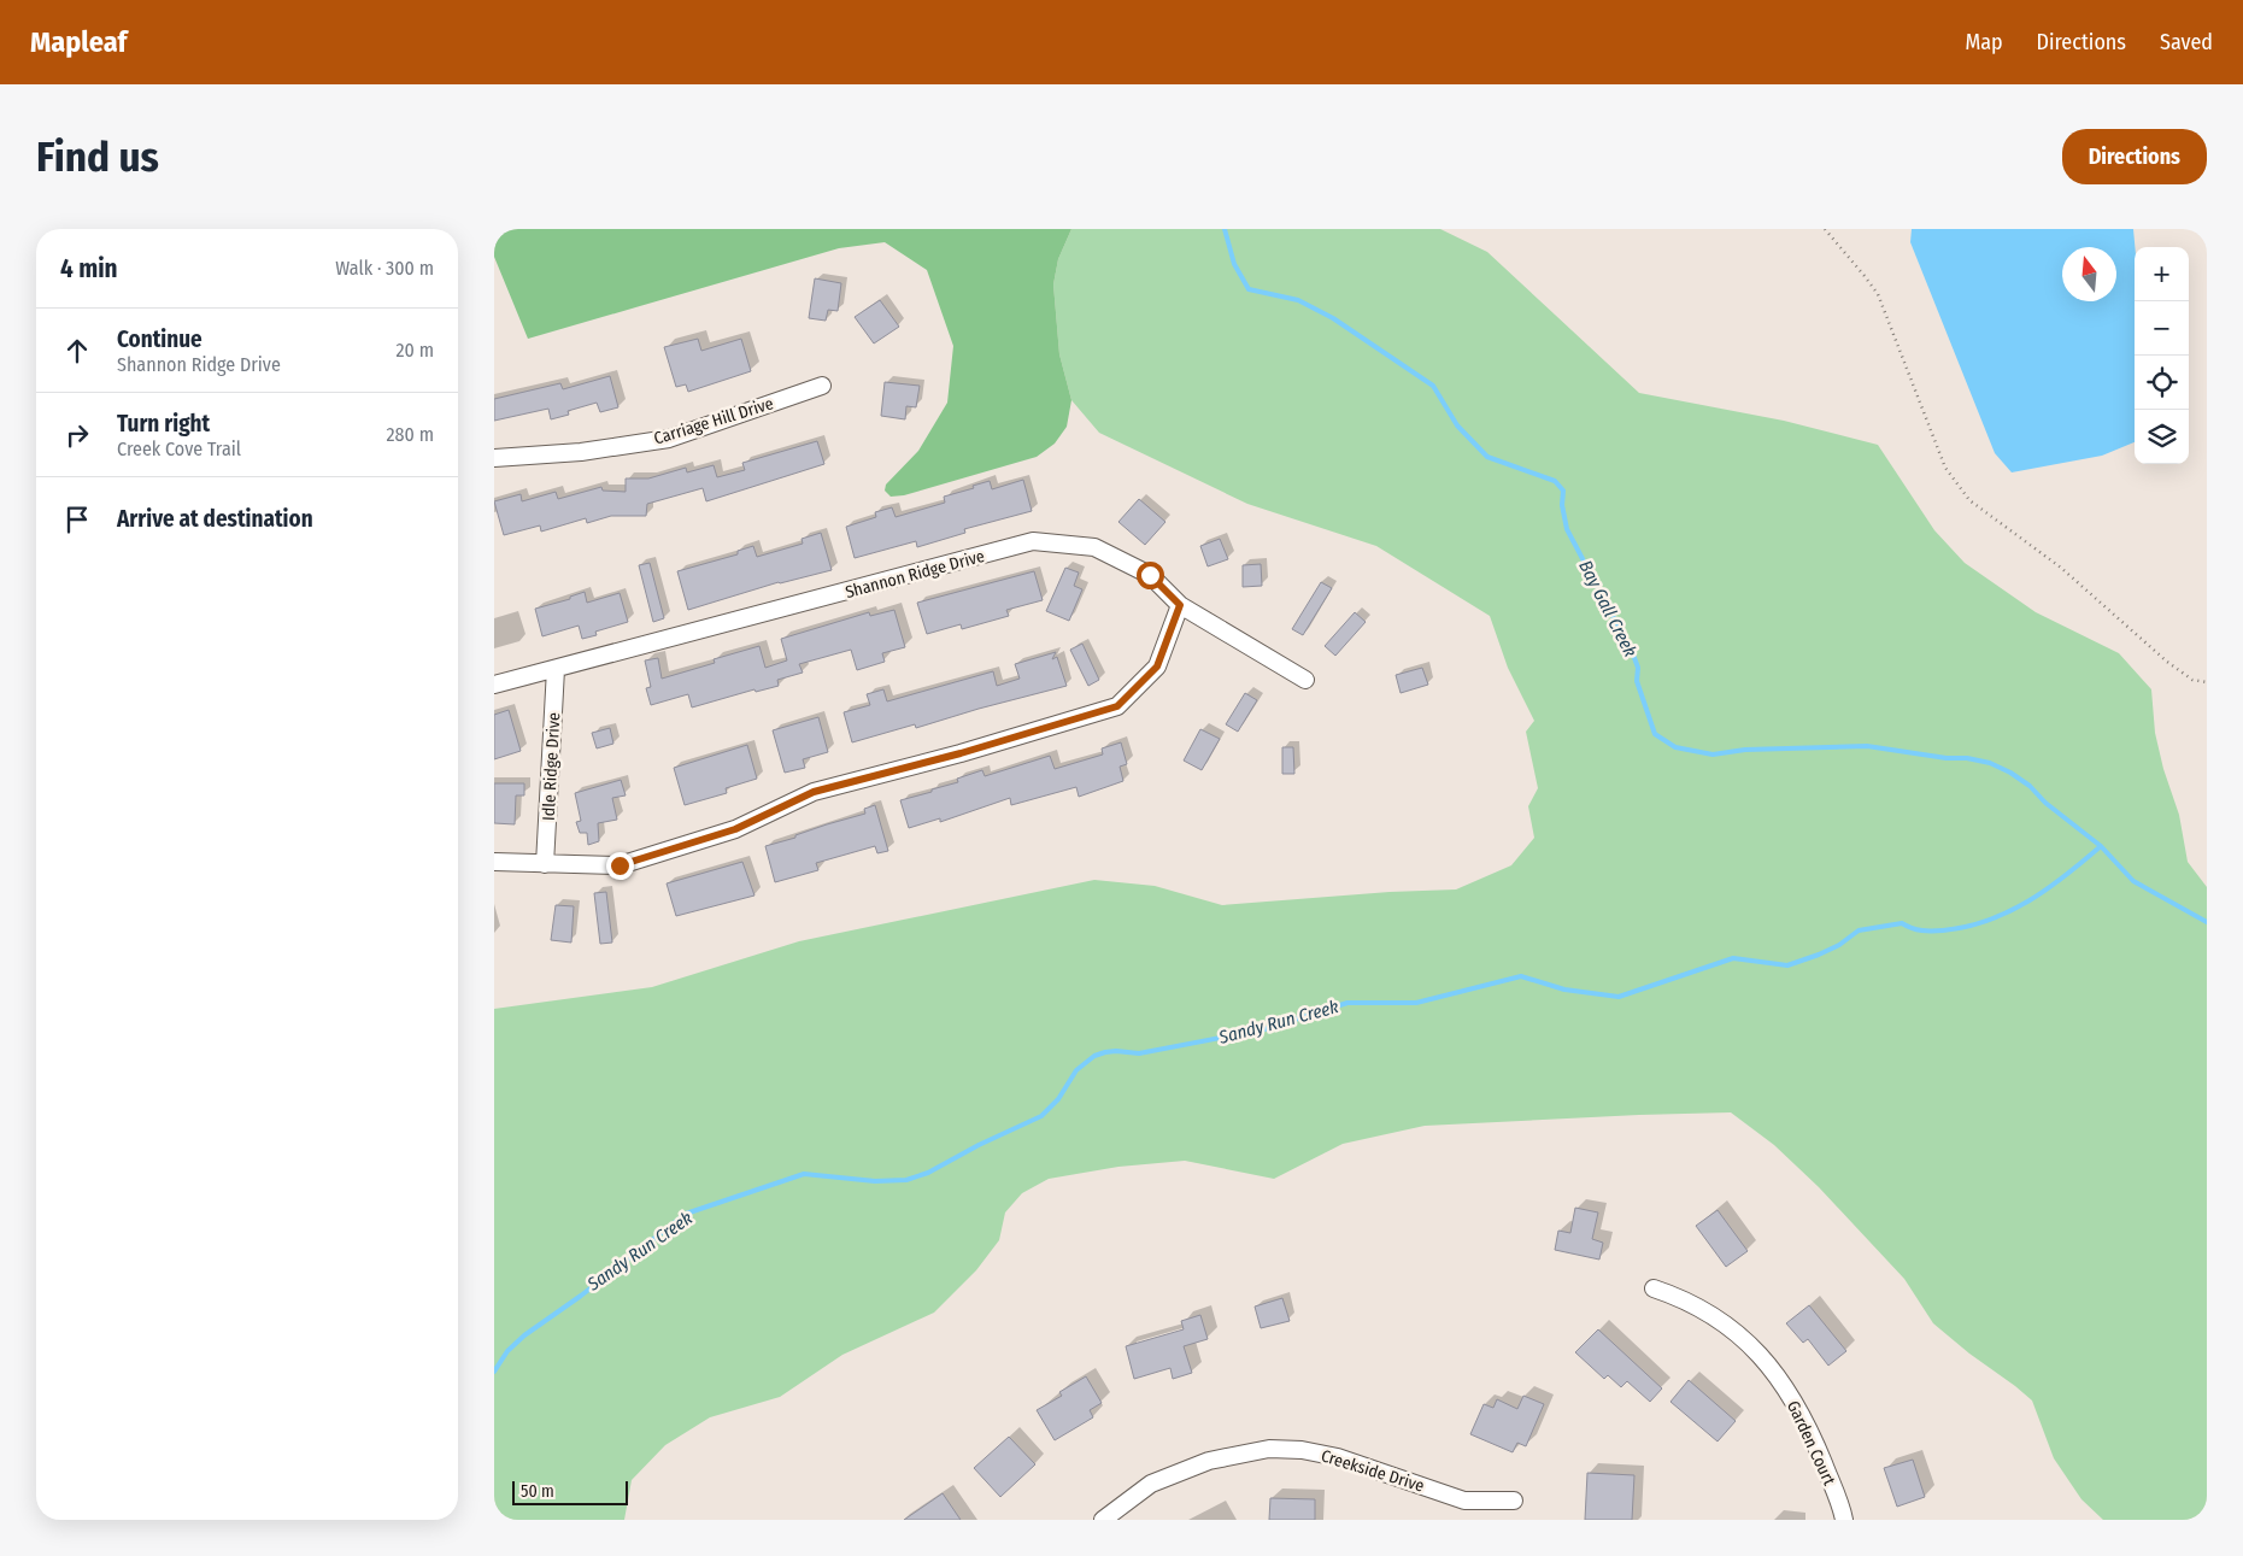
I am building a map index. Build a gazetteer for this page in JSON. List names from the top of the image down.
{
  "streets": {
    "street": [
      "Carriage Hill Drive",
      "Shannon Ridge Drive",
      "Idle Ridge Drive",
      "Garden Court",
      "Creekside Drive"
    ]
  },
  "crossings": [
    ["Shannon Ridge Drive", "Idle Ridge Drive"]
  ],
  "water": ["Bay Gall Creek", "Sandy Run Creek"],
  "scale_bar": "50 m",
  "north": "top",
  "page": {
    "header": "Mapleaf",
    "nav": ["Map", "Directions", "Saved"],
    "buttons": "Directions",
    "title": "Find us",
    "heading": ["4 min", "Walk · 300 m"],
    "map_buttons": ["+", "−"],
    "list": [
      ["Continue", "Shannon Ridge Drive", "20 m"],
      ["Turn right", "Creek Cove Trail", "280 m"],
      "Arrive at destination"
    ],
    "scale": "50 m"
  }
}
